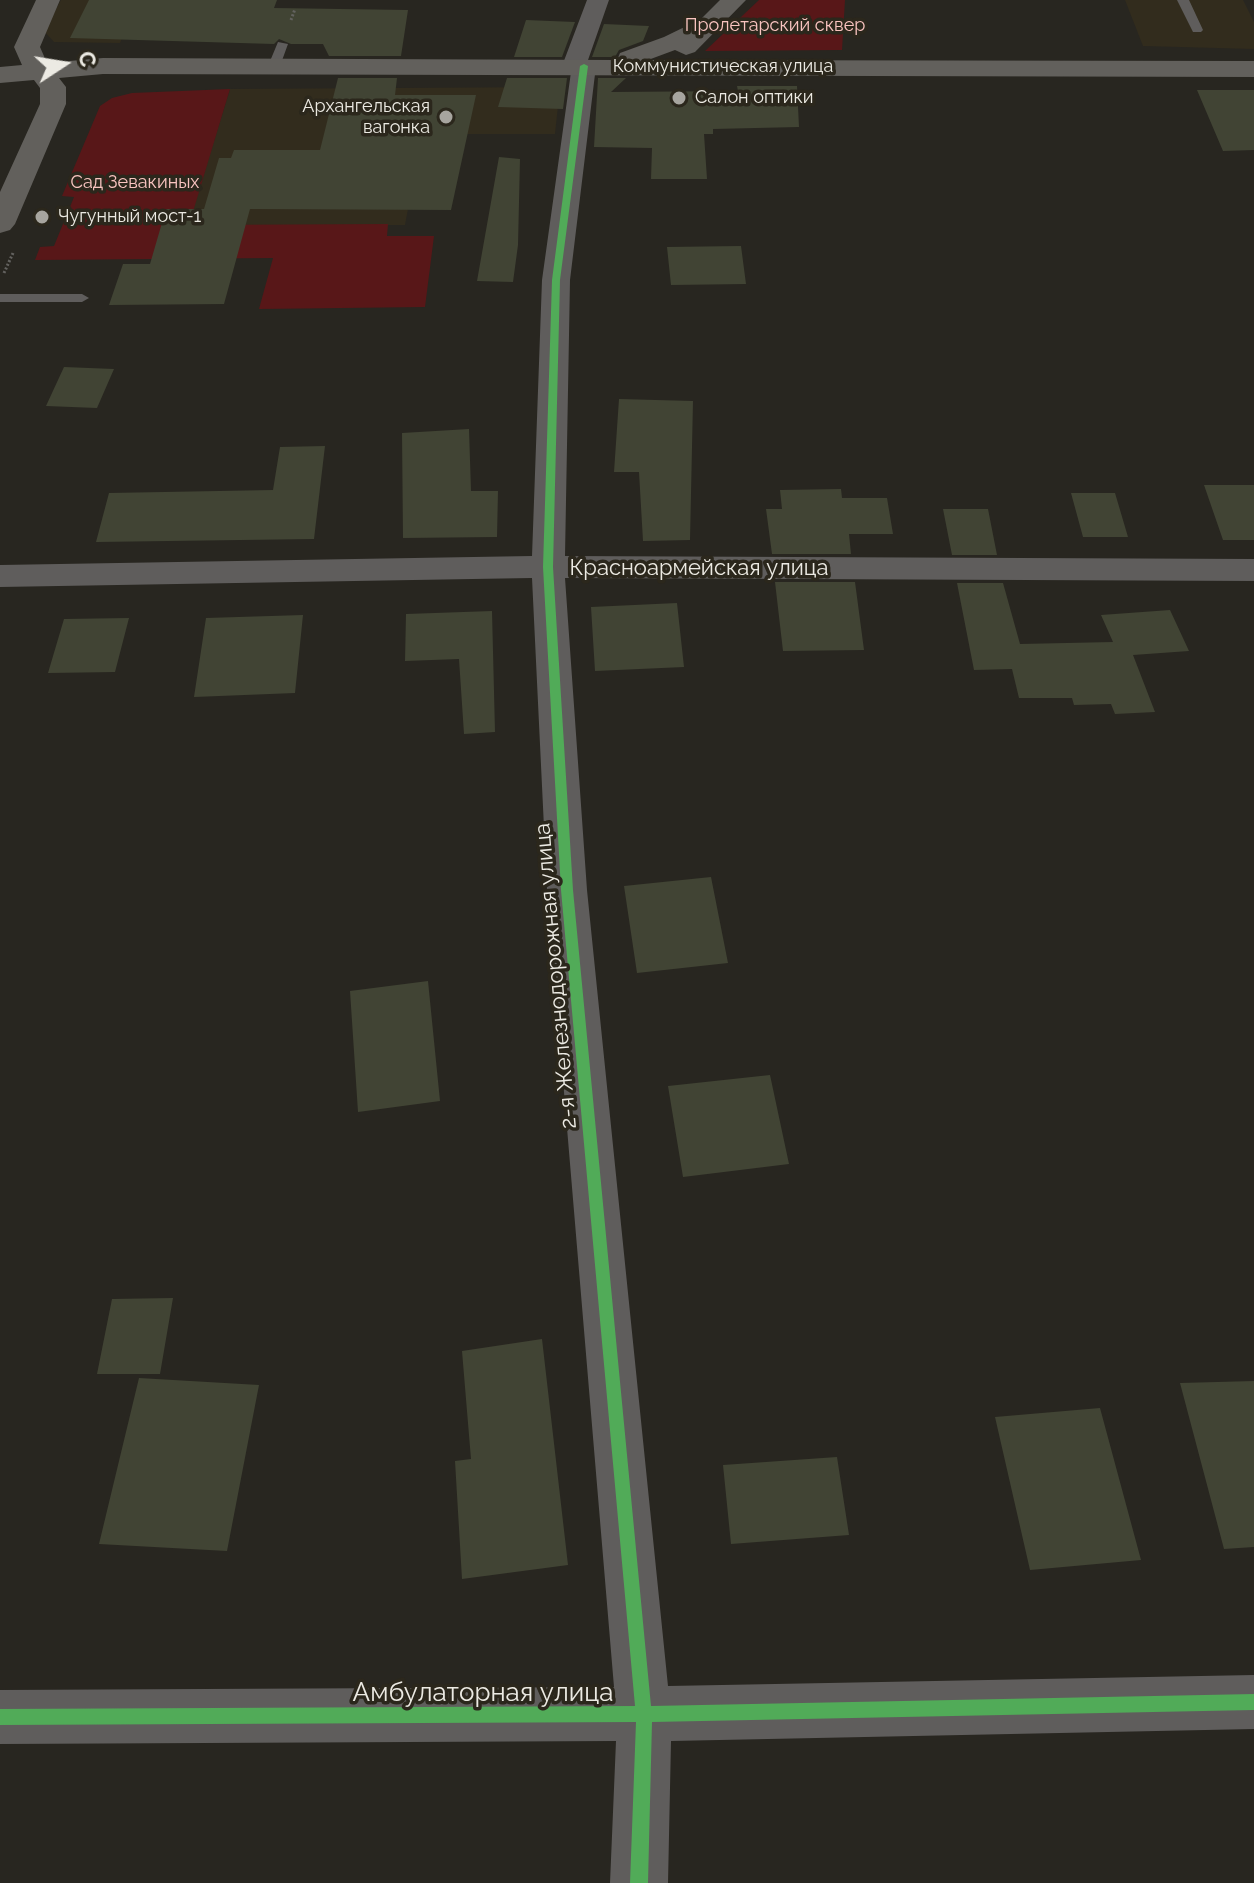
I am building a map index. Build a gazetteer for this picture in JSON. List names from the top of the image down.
{
  "streets": {
    "main road": ["Коммунистическая улица"],
    "street": ["Красноармейская улица", "2-я Железнодорожная улица", "Амбулаторная улица"]
  },
  "crossings": [
    ["Коммунистическая улица", "2-я Железнодорожная улица"],
    ["Красноармейская улица", "2-я Железнодорожная улица"],
    ["2-я Железнодорожная улица", "Амбулаторная улица"]
  ],
  "parks": ["Пролетарский сквер", "Сад Зевакиных"],
  "places": ["Салон оптики", "Архангельская вагонка", "Чугунный мост-1"],
  "north": "right"
}
